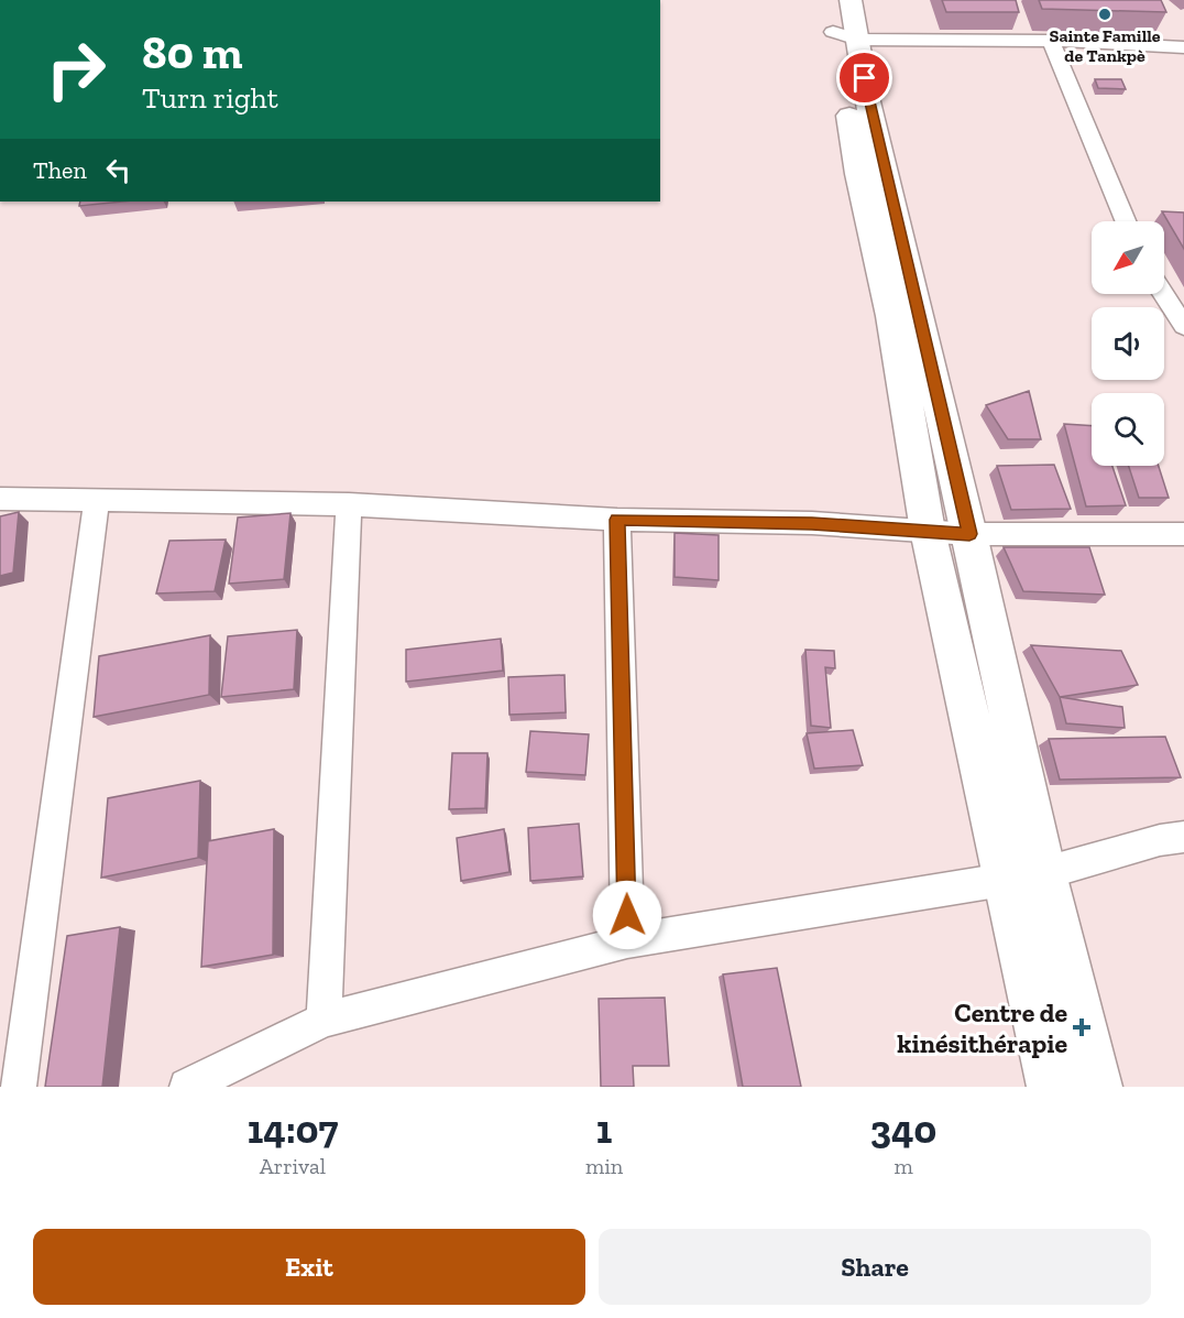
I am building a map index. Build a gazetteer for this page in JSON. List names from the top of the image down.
{
  "places": {
    "other": ["Sainte Famille de Tankpè"],
    "health": ["Centre de kinésithérapie"]
  },
  "north": "bottom left",
  "page": {
    "turn": ["80 m", "Turn right"],
    "then": "Then",
    "eta": [
      "14:07",
      "Arrival",
      "1",
      "min",
      "340",
      "m"
    ],
    "buttons": ["Exit", "Share"]
  }
}
